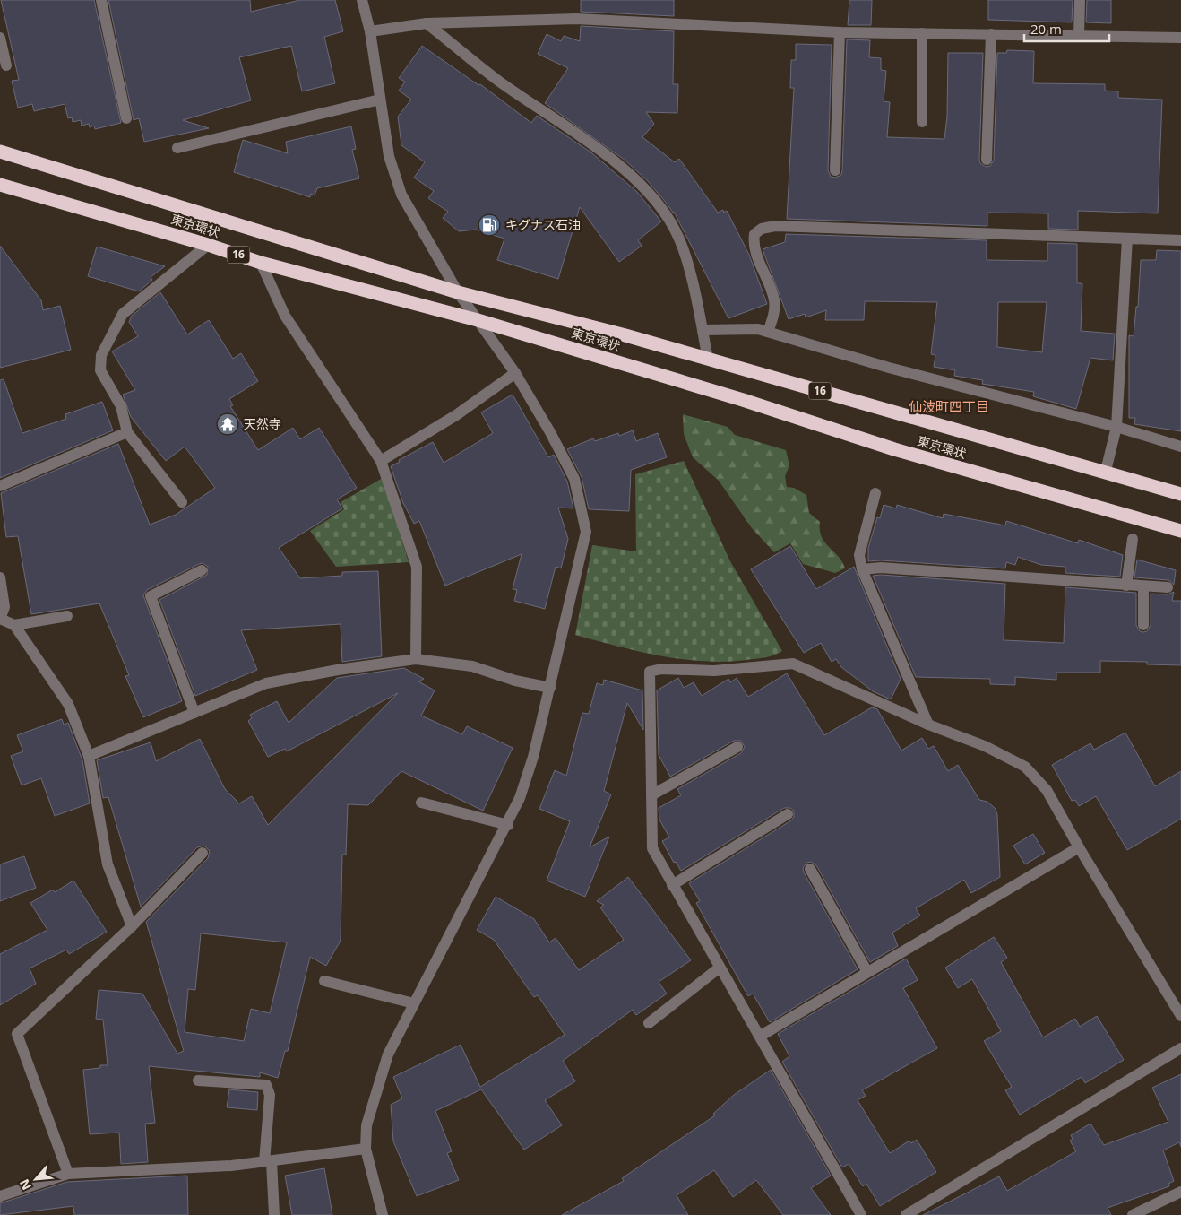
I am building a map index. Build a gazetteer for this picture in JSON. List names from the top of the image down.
{
  "streets": {
    "highway": ["東京環状", "16"]
  },
  "districts": ["仙波町四丁目"],
  "places": {
    "fuel station": ["キグナス石油"],
    "temple": ["天然寺"]
  },
  "scale_bar": "20 m",
  "north": "bottom left"
}
